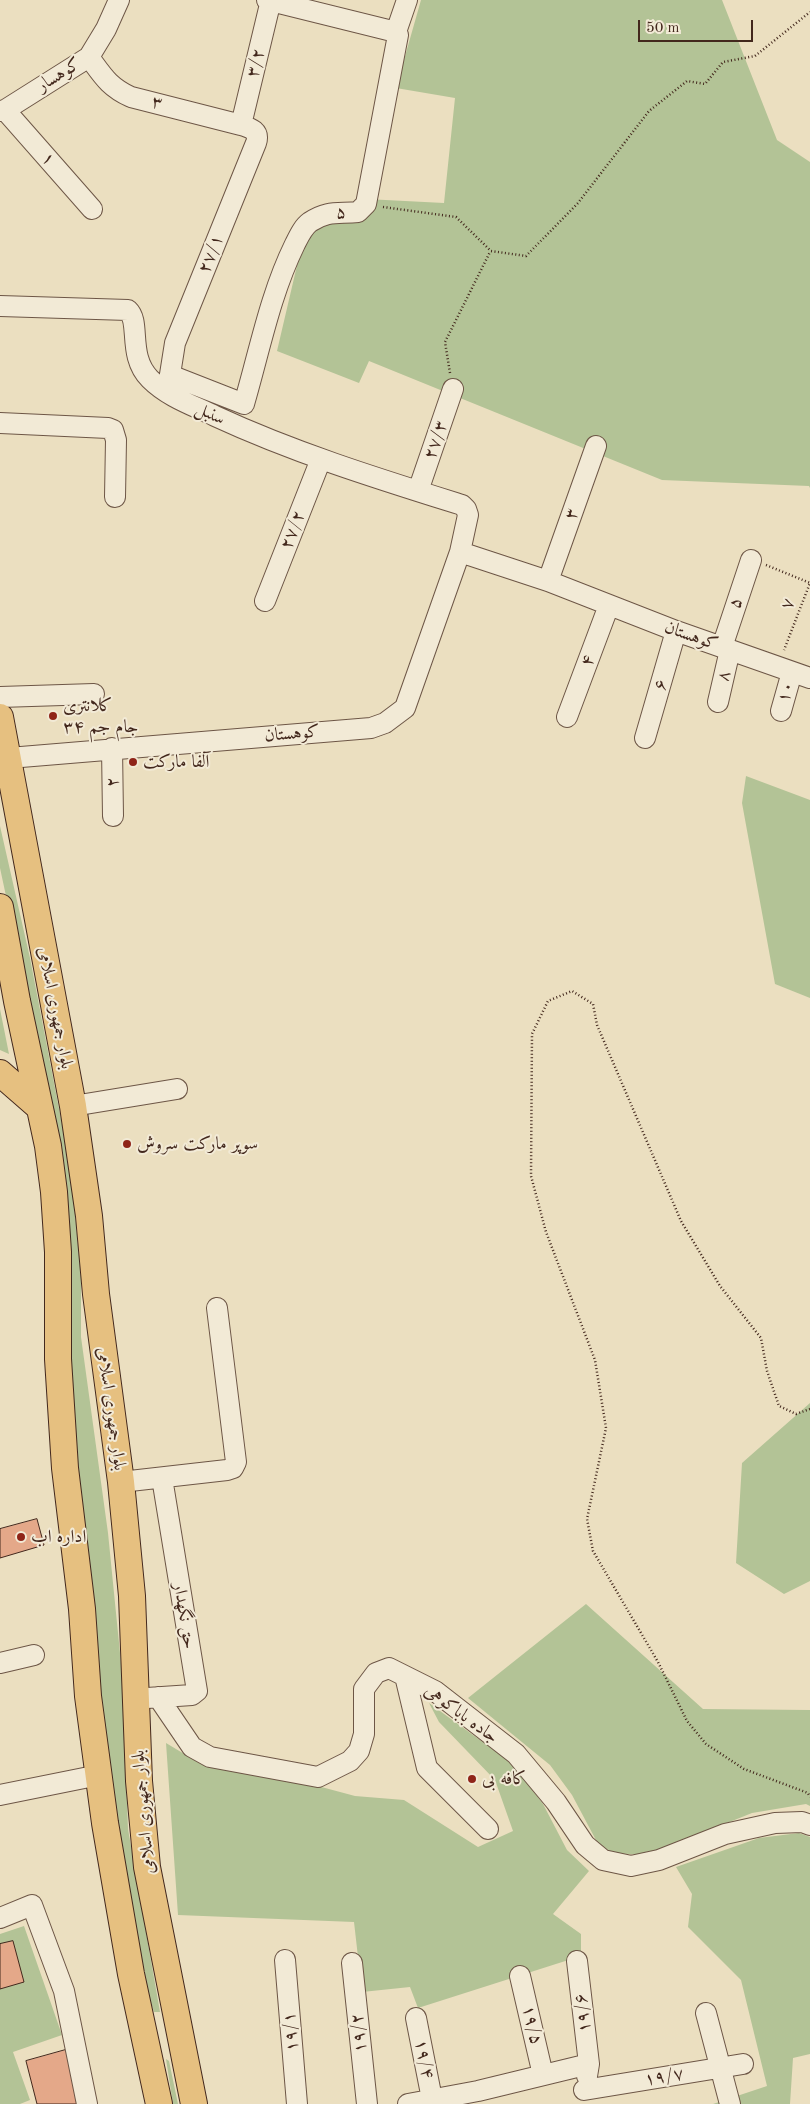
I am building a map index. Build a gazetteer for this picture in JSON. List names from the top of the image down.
{
  "streets": {
    "main road": ["بلوار جمهوری اسلامی"],
    "street": [
      "۳/۲",
      "کوهسار",
      "۳",
      "۱",
      "۵",
      "۲۷/۱",
      "سنبل",
      "۲۷/۳",
      "۲۷/۲",
      "کوهستان",
      "۴",
      "۸",
      "۶",
      "۱۰",
      "۲",
      "حق نگهدار",
      "جاده باباکوهی",
      "۱۹/۶",
      "۱۹/۵",
      "۱۹/۱",
      "۱۹/۲",
      "۱۹/۴",
      "۱۹/۷"
    ],
    "path": ["۷"]
  },
  "crossings": [
    ["۳/۲", "۳"],
    ["۳/۲", "۲۷/۱"],
    ["کوهسار", "۳"],
    ["کوهسار", "۱"],
    ["۳", "۲۷/۱"],
    ["۳", "کوهستان"],
    ["۵", "۲۷/۱"],
    ["۵", "سنبل"],
    ["۵", "۷"],
    ["۵", "کوهستان"],
    ["۵", "۸"],
    ["۲۷/۱", "سنبل"],
    ["سنبل", "۲۷/۳"],
    ["سنبل", "۲۷/۲"],
    ["سنبل", "کوهستان"],
    ["۷", "کوهستان"],
    ["۷", "۱۰"],
    ["کوهستان", "۴"],
    ["کوهستان", "۸"],
    ["کوهستان", "۶"],
    ["کوهستان", "۱۰"],
    ["کوهستان", "۲"],
    ["کوهستان", "بلوار جمهوری اسلامی"],
    ["بلوار جمهوری اسلامی", "حق نگهدار"],
    ["بلوار جمهوری اسلامی", "جاده باباکوهی"],
    ["حق نگهدار", "جاده باباکوهی"],
    ["۱۹/۶", "۱۹/۷"]
  ],
  "places": [
    "کلانتری ۳۴ جام جم",
    "آلفا مارکت",
    "سوپر مارکت سروش",
    "اداره اب",
    "کافه بی"
  ],
  "scale_bar": "50 m"
}
